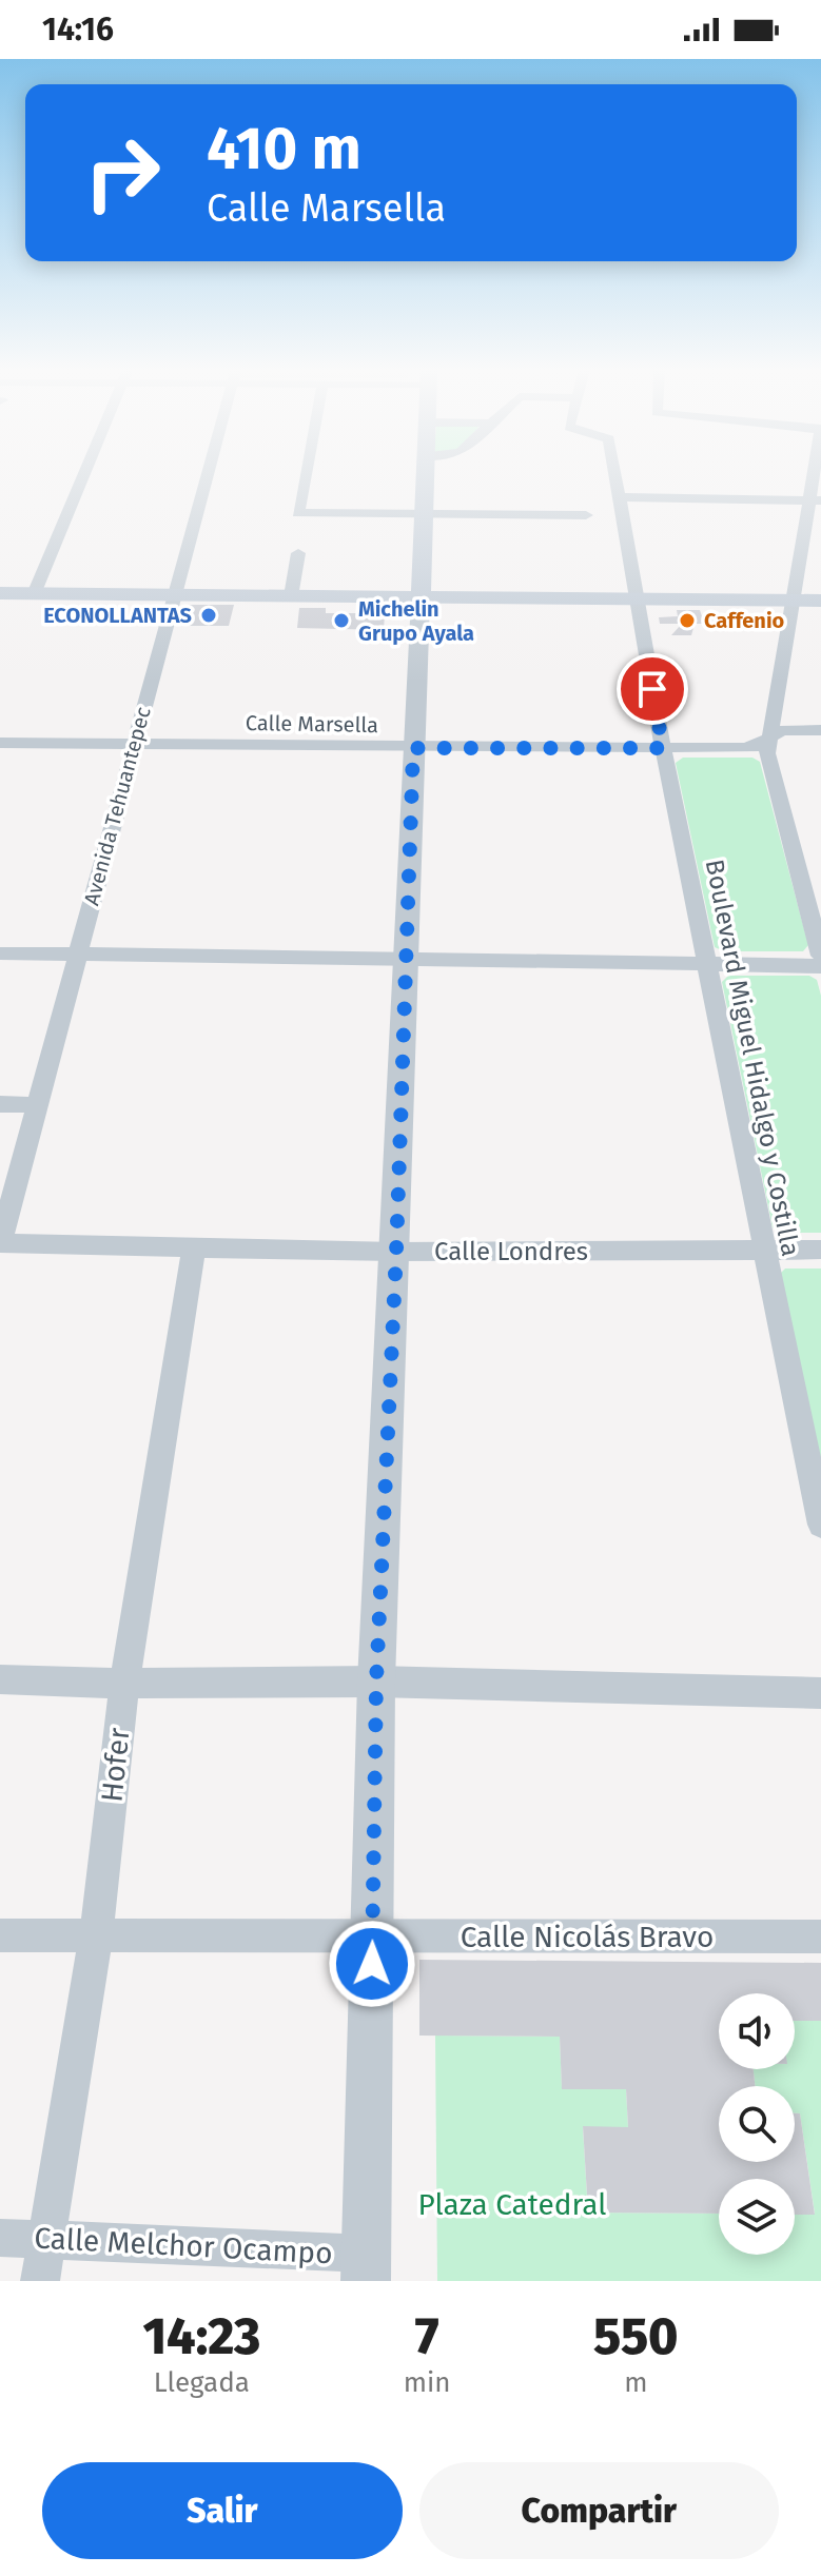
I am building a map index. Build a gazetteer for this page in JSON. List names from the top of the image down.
{
  "streets": {
    "street": [
      "Calle Marsella",
      "Avenida Tehuantepec",
      "Boulevard Miguel Hidalgo y Costilla",
      "Calle Londres",
      "Hofer",
      "Calle Nicolás Bravo",
      "Calle Melchor Ocampo"
    ]
  },
  "crossings": [
    ["Calle Marsella", "Avenida Tehuantepec"],
    ["Calle Marsella", "Boulevard Miguel Hidalgo y Costilla"],
    ["Avenida Tehuantepec", "Calle Londres"],
    ["Boulevard Miguel Hidalgo y Costilla", "Calle Londres"],
    ["Calle Londres", "Hofer"],
    ["Hofer", "Calle Nicolás Bravo"],
    ["Hofer", "Calle Melchor Ocampo"]
  ],
  "parks": ["Plaza Catedral"],
  "places": ["ECONOLLANTAS", "Michelin Grupo Ayala", "Caffenio"],
  "page": {
    "status": "14:16",
    "turn": ["410 m", "Calle Marsella"],
    "eta": [
      "14:23",
      "Llegada",
      "7",
      "min",
      "550",
      "m"
    ],
    "buttons": ["Salir", "Compartir"]
  }
}
